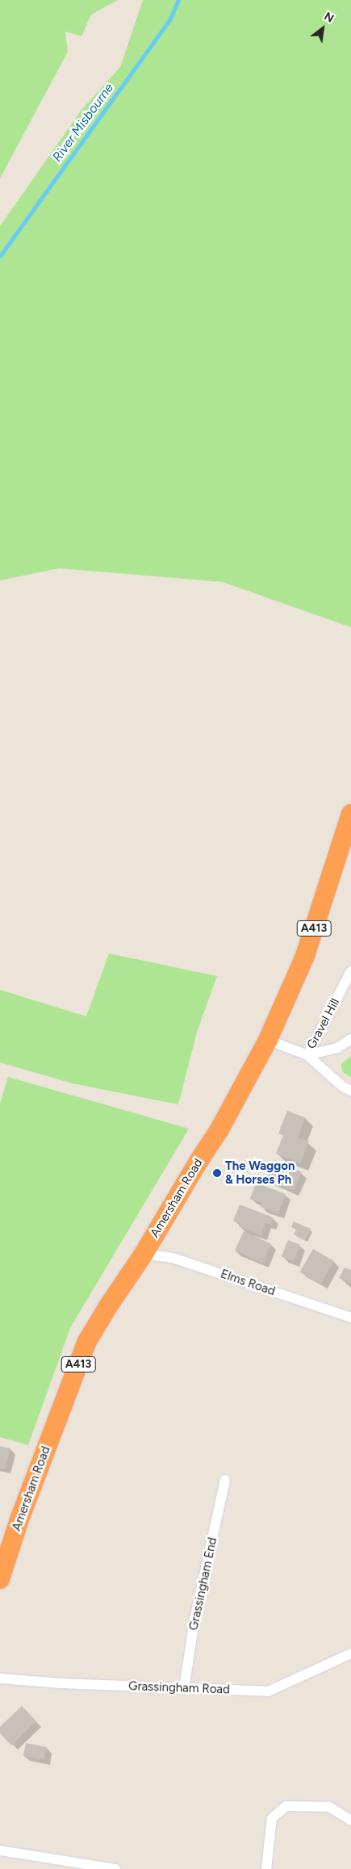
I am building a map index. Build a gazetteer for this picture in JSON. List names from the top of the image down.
{
  "streets": {
    "highway": ["A413", "Amersham Road"],
    "street": [
      "Gravel Hill",
      "Elms Road",
      "Grassingham End",
      "Grassingham Road"
    ]
  },
  "crossings": [
    ["Amersham Road", "Elms Road"],
    ["Grassingham End", "Grassingham Road"]
  ],
  "water": ["River Misbourne"],
  "places": ["The Waggon & Horses Ph"],
  "north": "top right"
}
